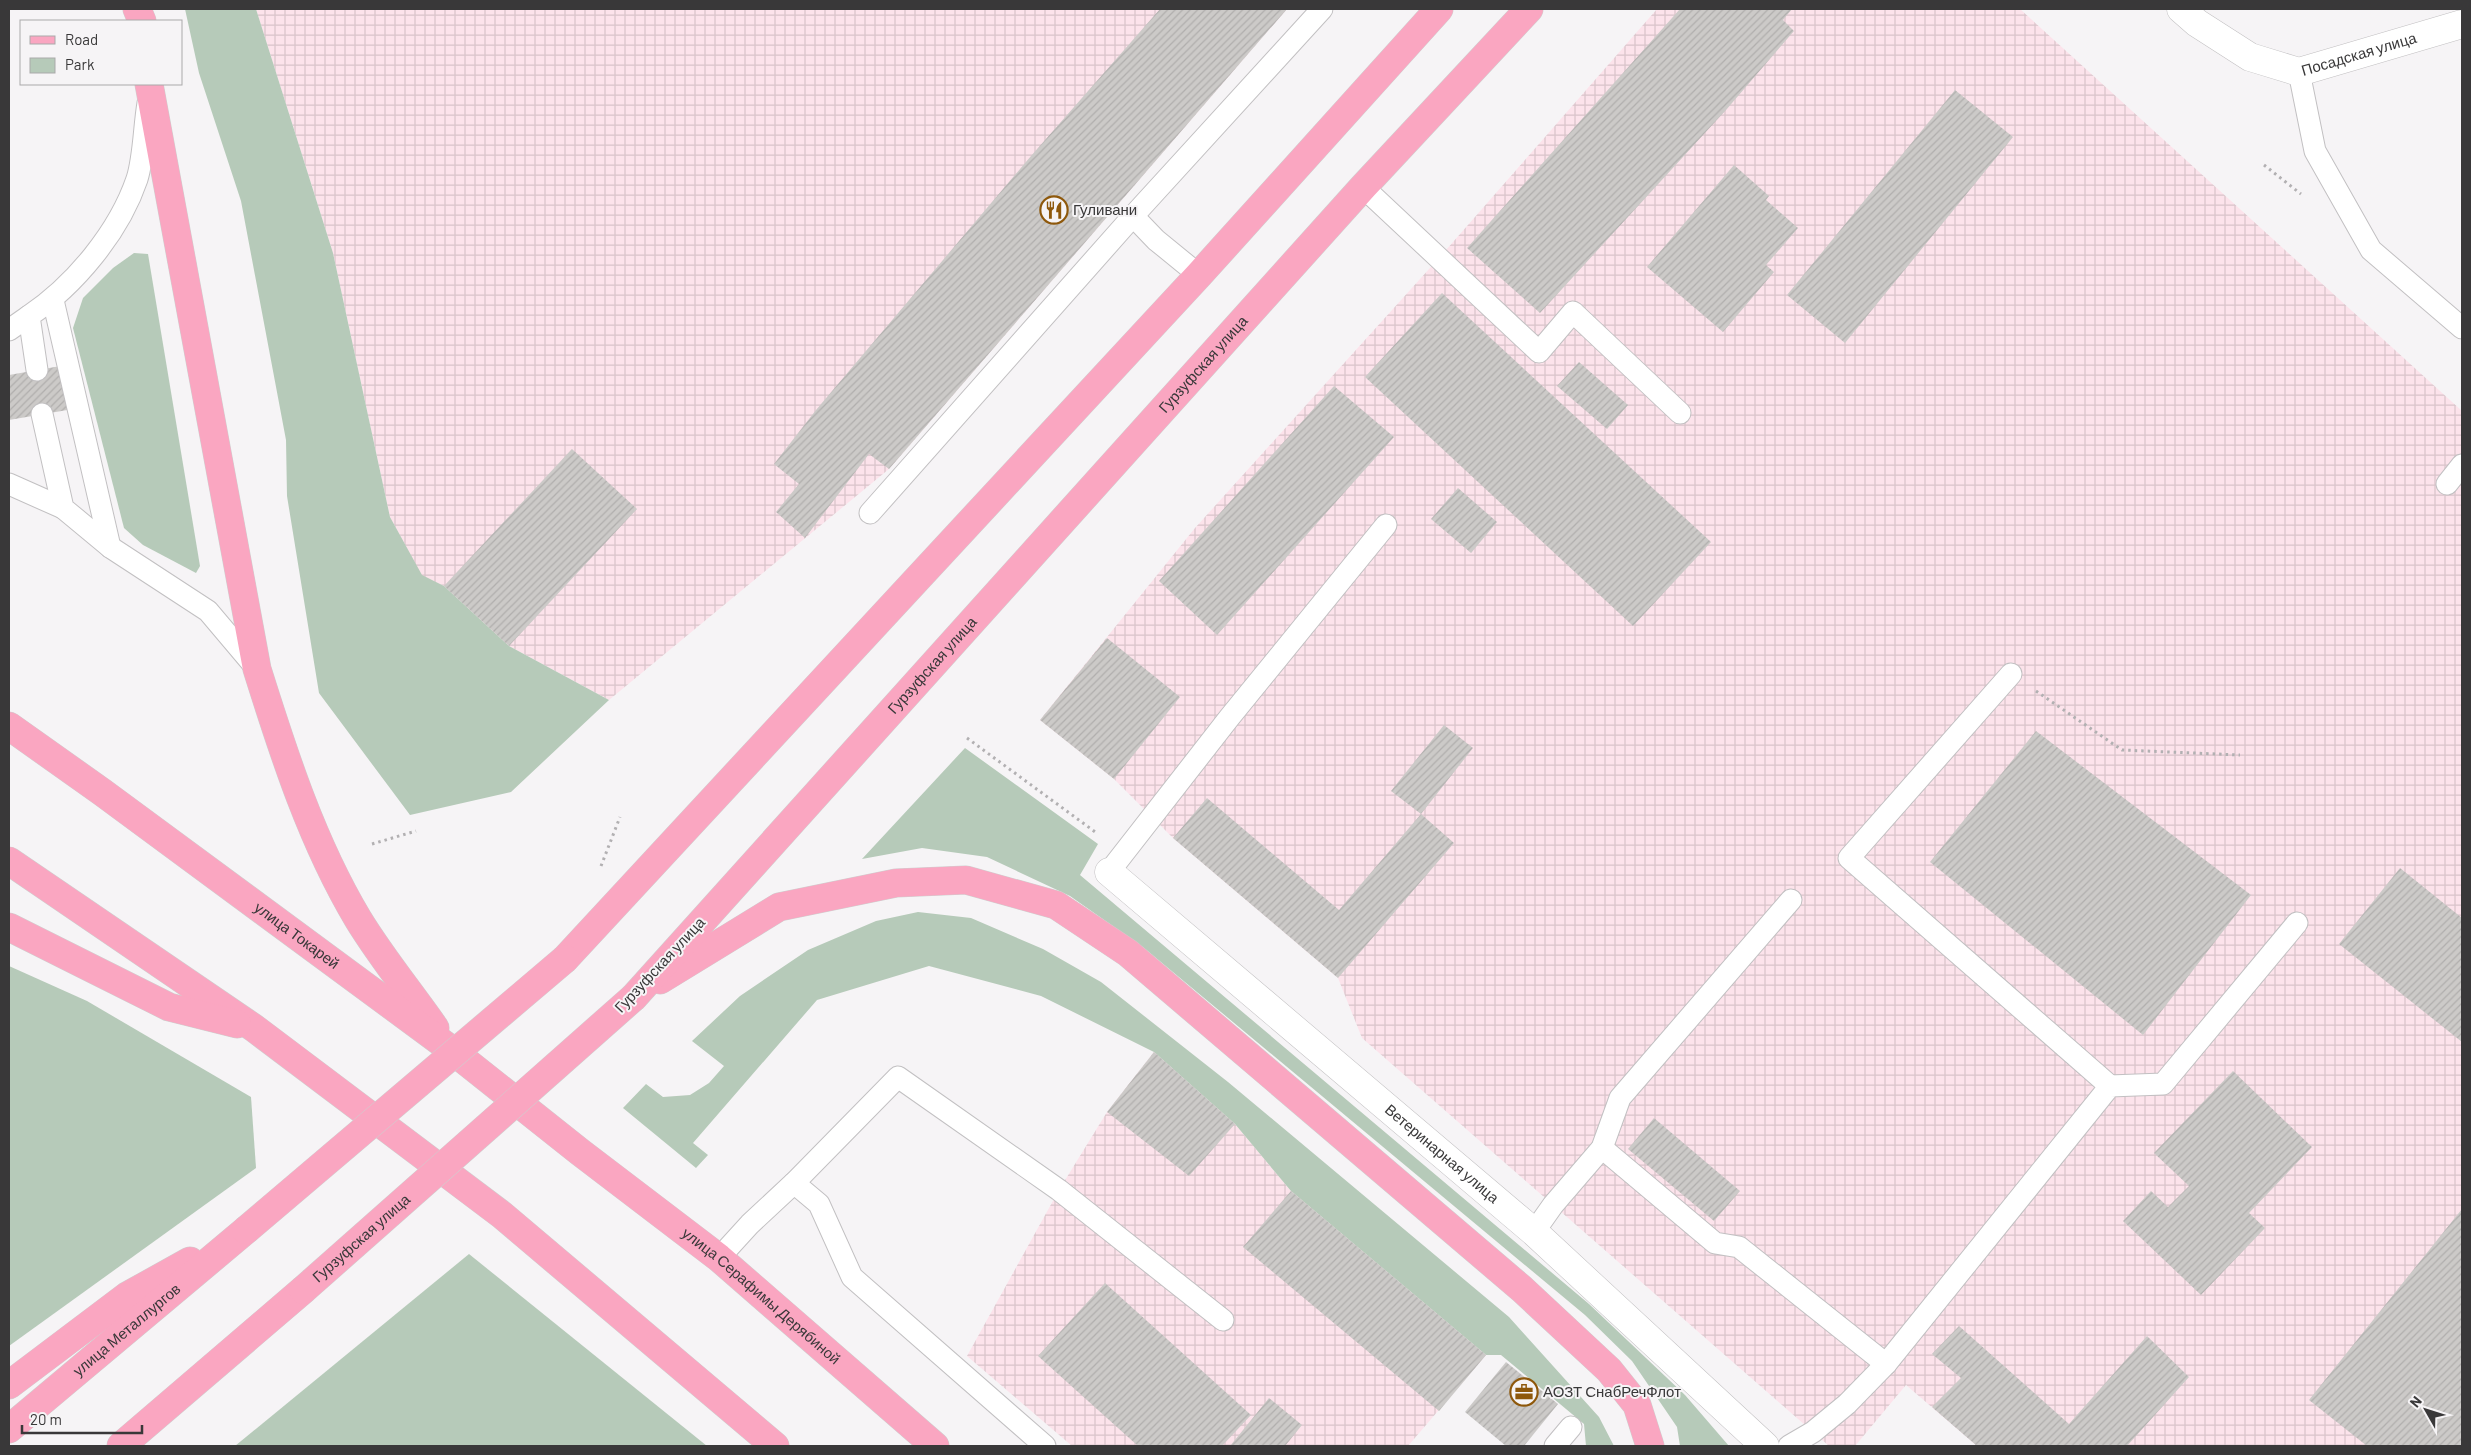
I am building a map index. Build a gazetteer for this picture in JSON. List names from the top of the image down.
{
  "streets": {
    "main road": [
      "Гурзуфская улица",
      "улица Токарей",
      "улица Серафимы Дерябиной",
      "улица Металлургов"
    ],
    "street": ["Посадская улица", "Ветеринарная улица"]
  },
  "crossings": [
    ["улица Токарей", "улица Серафимы Дерябиной"]
  ],
  "places": {
    "restaurant": ["Гуливани"],
    "office": ["АОЗТ СнабРечФлот"]
  },
  "legend": ["Road", "Park"],
  "scale_bar": "20 m",
  "north": "top left"
}
